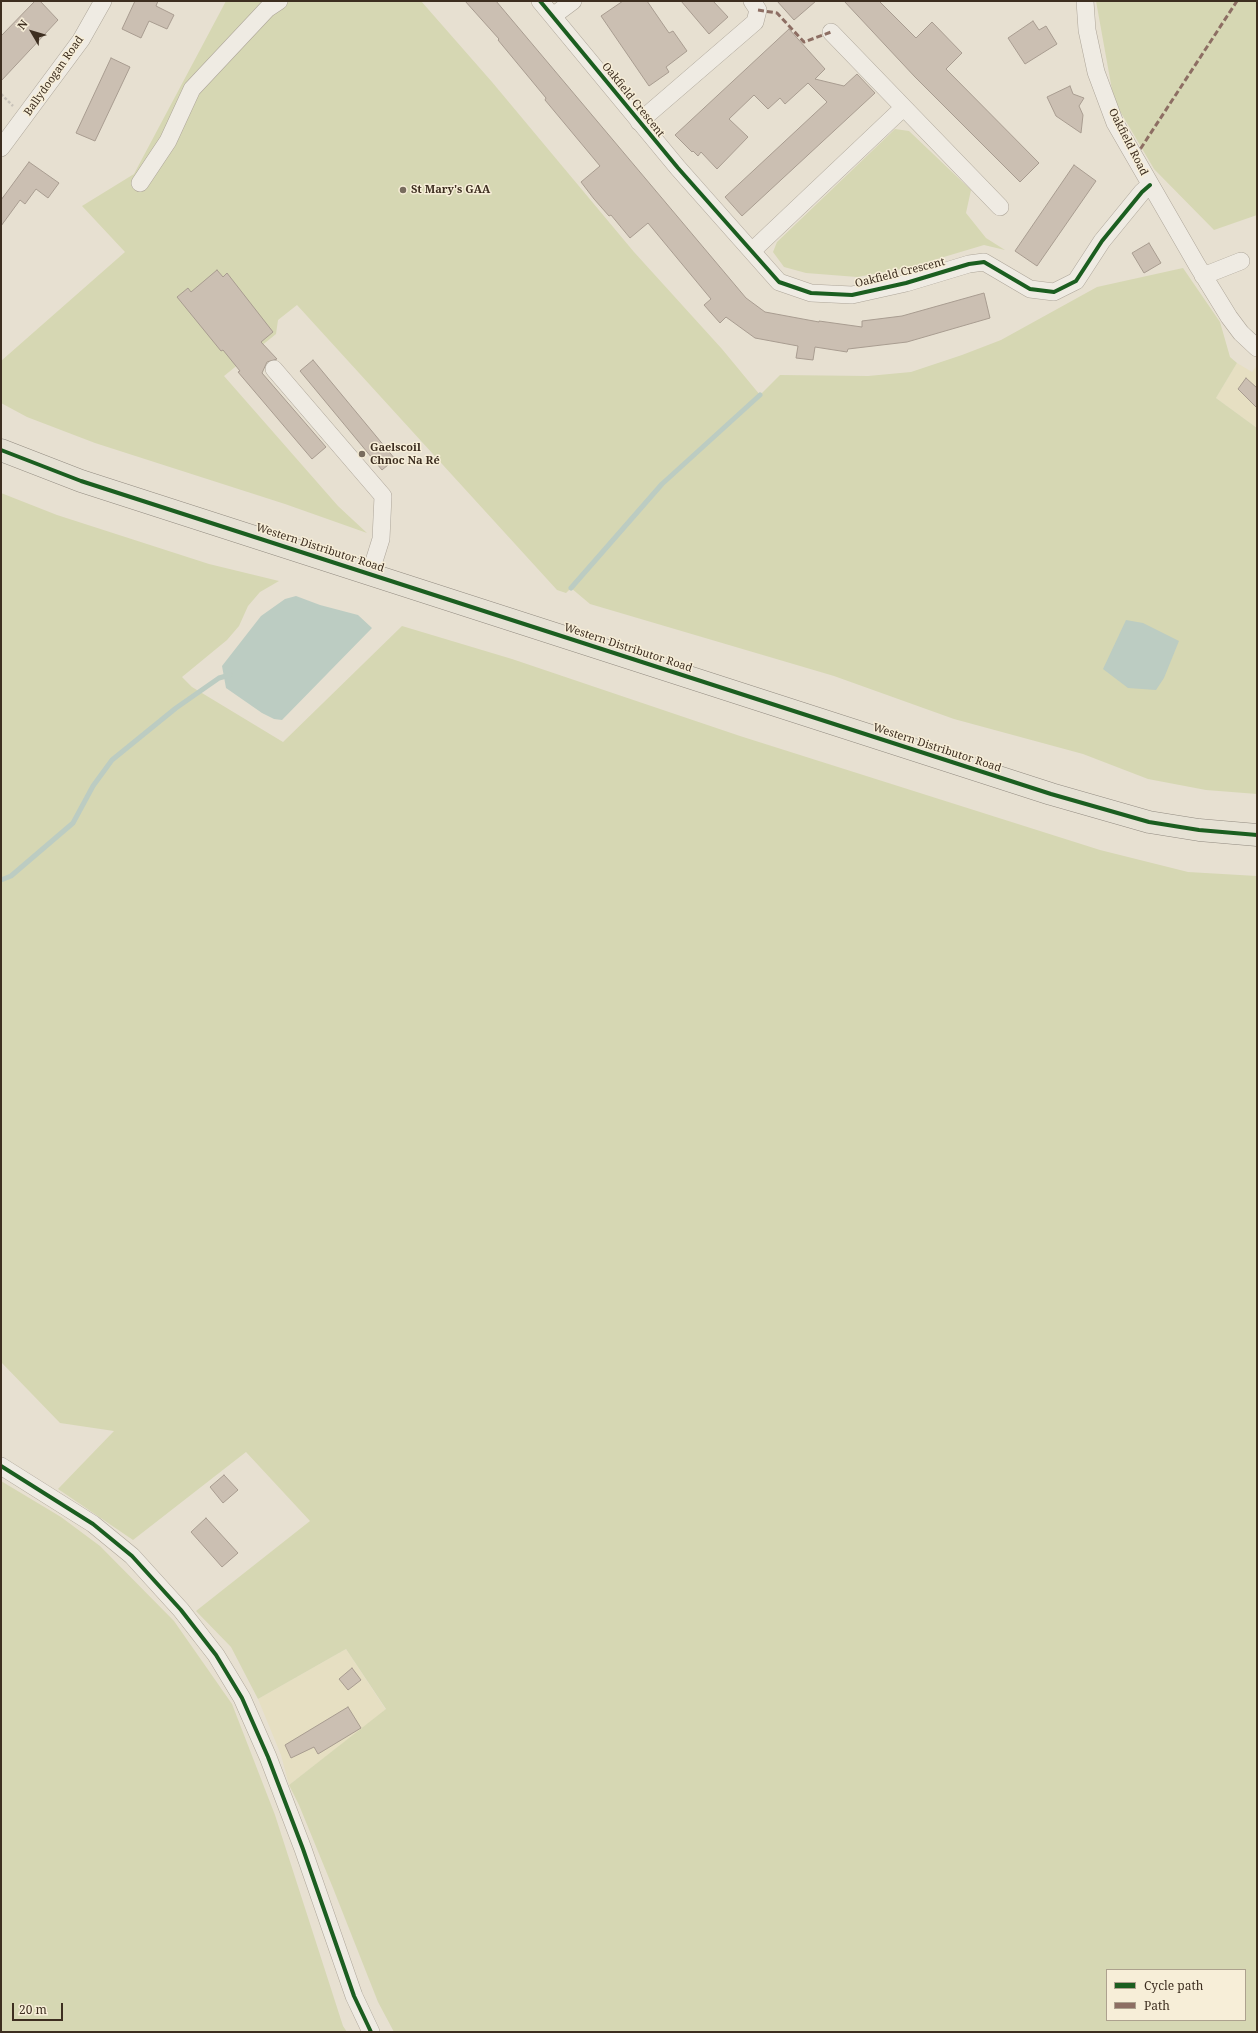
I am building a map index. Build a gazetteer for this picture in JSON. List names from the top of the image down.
{
  "streets": {
    "main road": ["Western Distributor Road"],
    "street": ["Ballydoogan Road", "Oakfield Crescent", "Oakfield Road"]
  },
  "crossings": [
    ["Oakfield Crescent", "Oakfield Road"]
  ],
  "places": ["St Mary's GAA", "Gaelscoil Chnoc Na Ré"],
  "legend": ["Cycle path", "Path"],
  "scale_bar": "20 m",
  "north": "top left"
}
